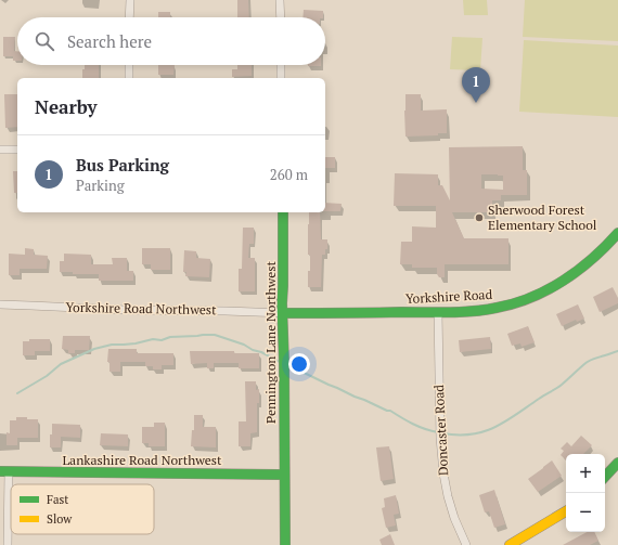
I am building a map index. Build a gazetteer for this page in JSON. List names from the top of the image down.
{
  "streets": {
    "street": [
      "Yorkshire Road",
      "Yorkshire Road Northwest",
      "Pennington Lane Northwest",
      "Doncaster Road",
      "Lankashire Road Northwest"
    ]
  },
  "crossings": [
    ["Yorkshire Road", "Yorkshire Road Northwest"],
    ["Yorkshire Road", "Pennington Lane Northwest"],
    ["Yorkshire Road", "Doncaster Road"],
    ["Yorkshire Road Northwest", "Pennington Lane Northwest"],
    ["Pennington Lane Northwest", "Lankashire Road Northwest"]
  ],
  "places": ["Sherwood Forest Elementary School"],
  "legend": ["Fast", "Slow"],
  "page": {
    "search": "Search here",
    "pins": "1",
    "heading": "Nearby",
    "list": [
      {
        "mark": "1",
        "name": "Bus Parking",
        "note": "Parking",
        "value": "260 m"
      }
    ],
    "map_buttons": ["+", "−"]
  }
}
